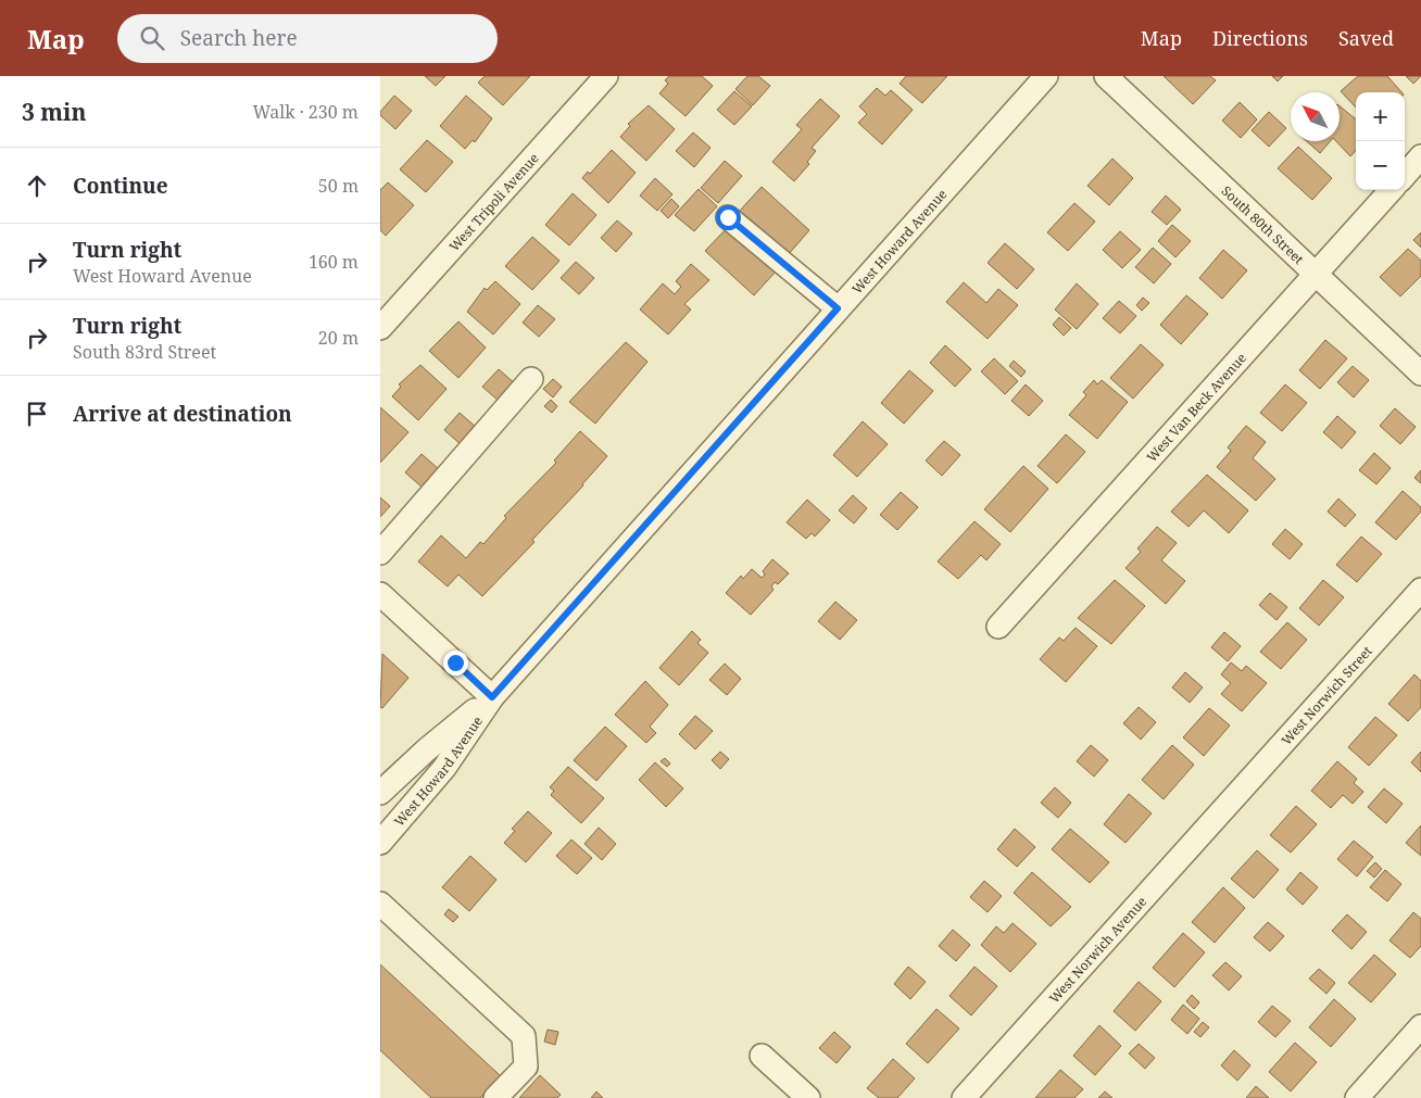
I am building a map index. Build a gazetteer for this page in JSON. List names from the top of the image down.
{
  "streets": {
    "street": [
      "West Tripoli Avenue",
      "South 80th Street",
      "West Howard Avenue",
      "West Van Beck Avenue",
      "West Norwich Street",
      "West Norwich Avenue"
    ]
  },
  "crossings": [
    ["South 80th Street", "West Van Beck Avenue"],
    ["West Norwich Street", "West Norwich Avenue"]
  ],
  "north": "top left",
  "page": {
    "header": "Map",
    "search": "Search here",
    "nav": ["Map", "Directions", "Saved"],
    "heading": ["3 min", "Walk · 230 m"],
    "map_buttons": ["+", "−"],
    "list": [
      ["Continue", "50 m"],
      ["Turn right", "West Howard Avenue", "160 m"],
      ["Turn right", "South 83rd Street", "20 m"],
      "Arrive at destination"
    ]
  }
}
